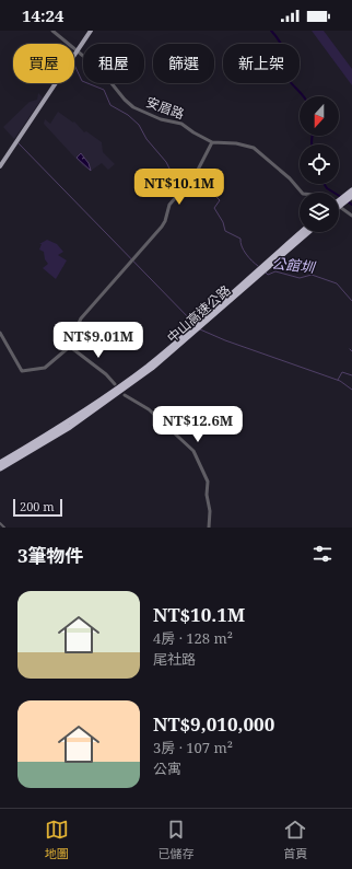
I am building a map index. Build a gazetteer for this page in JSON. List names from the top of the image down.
{
  "streets": {
    "highway": ["中山高速公路"],
    "street": ["安眉路"]
  },
  "water": ["公館圳"],
  "scale_bar": "200 m",
  "north": "bottom",
  "page": {
    "status": "14:24",
    "chip": [
      "買屋",
      "租屋",
      "篩選",
      "新上架"
    ],
    "price": ["NT$10.1M", "NT$9.01M", "NT$12.6M"],
    "scale": "200 m",
    "heading": "3筆物件",
    "list": [
      {
        "name": "NT$10.1M",
        "note": "4房 · 128 m² · 尾社路"
      },
      {
        "name": "NT$9,010,000",
        "note": "3房 · 107 m² · 公寓"
      }
    ],
    "tabs": ["地圖", "已儲存", "首頁"]
  }
}
